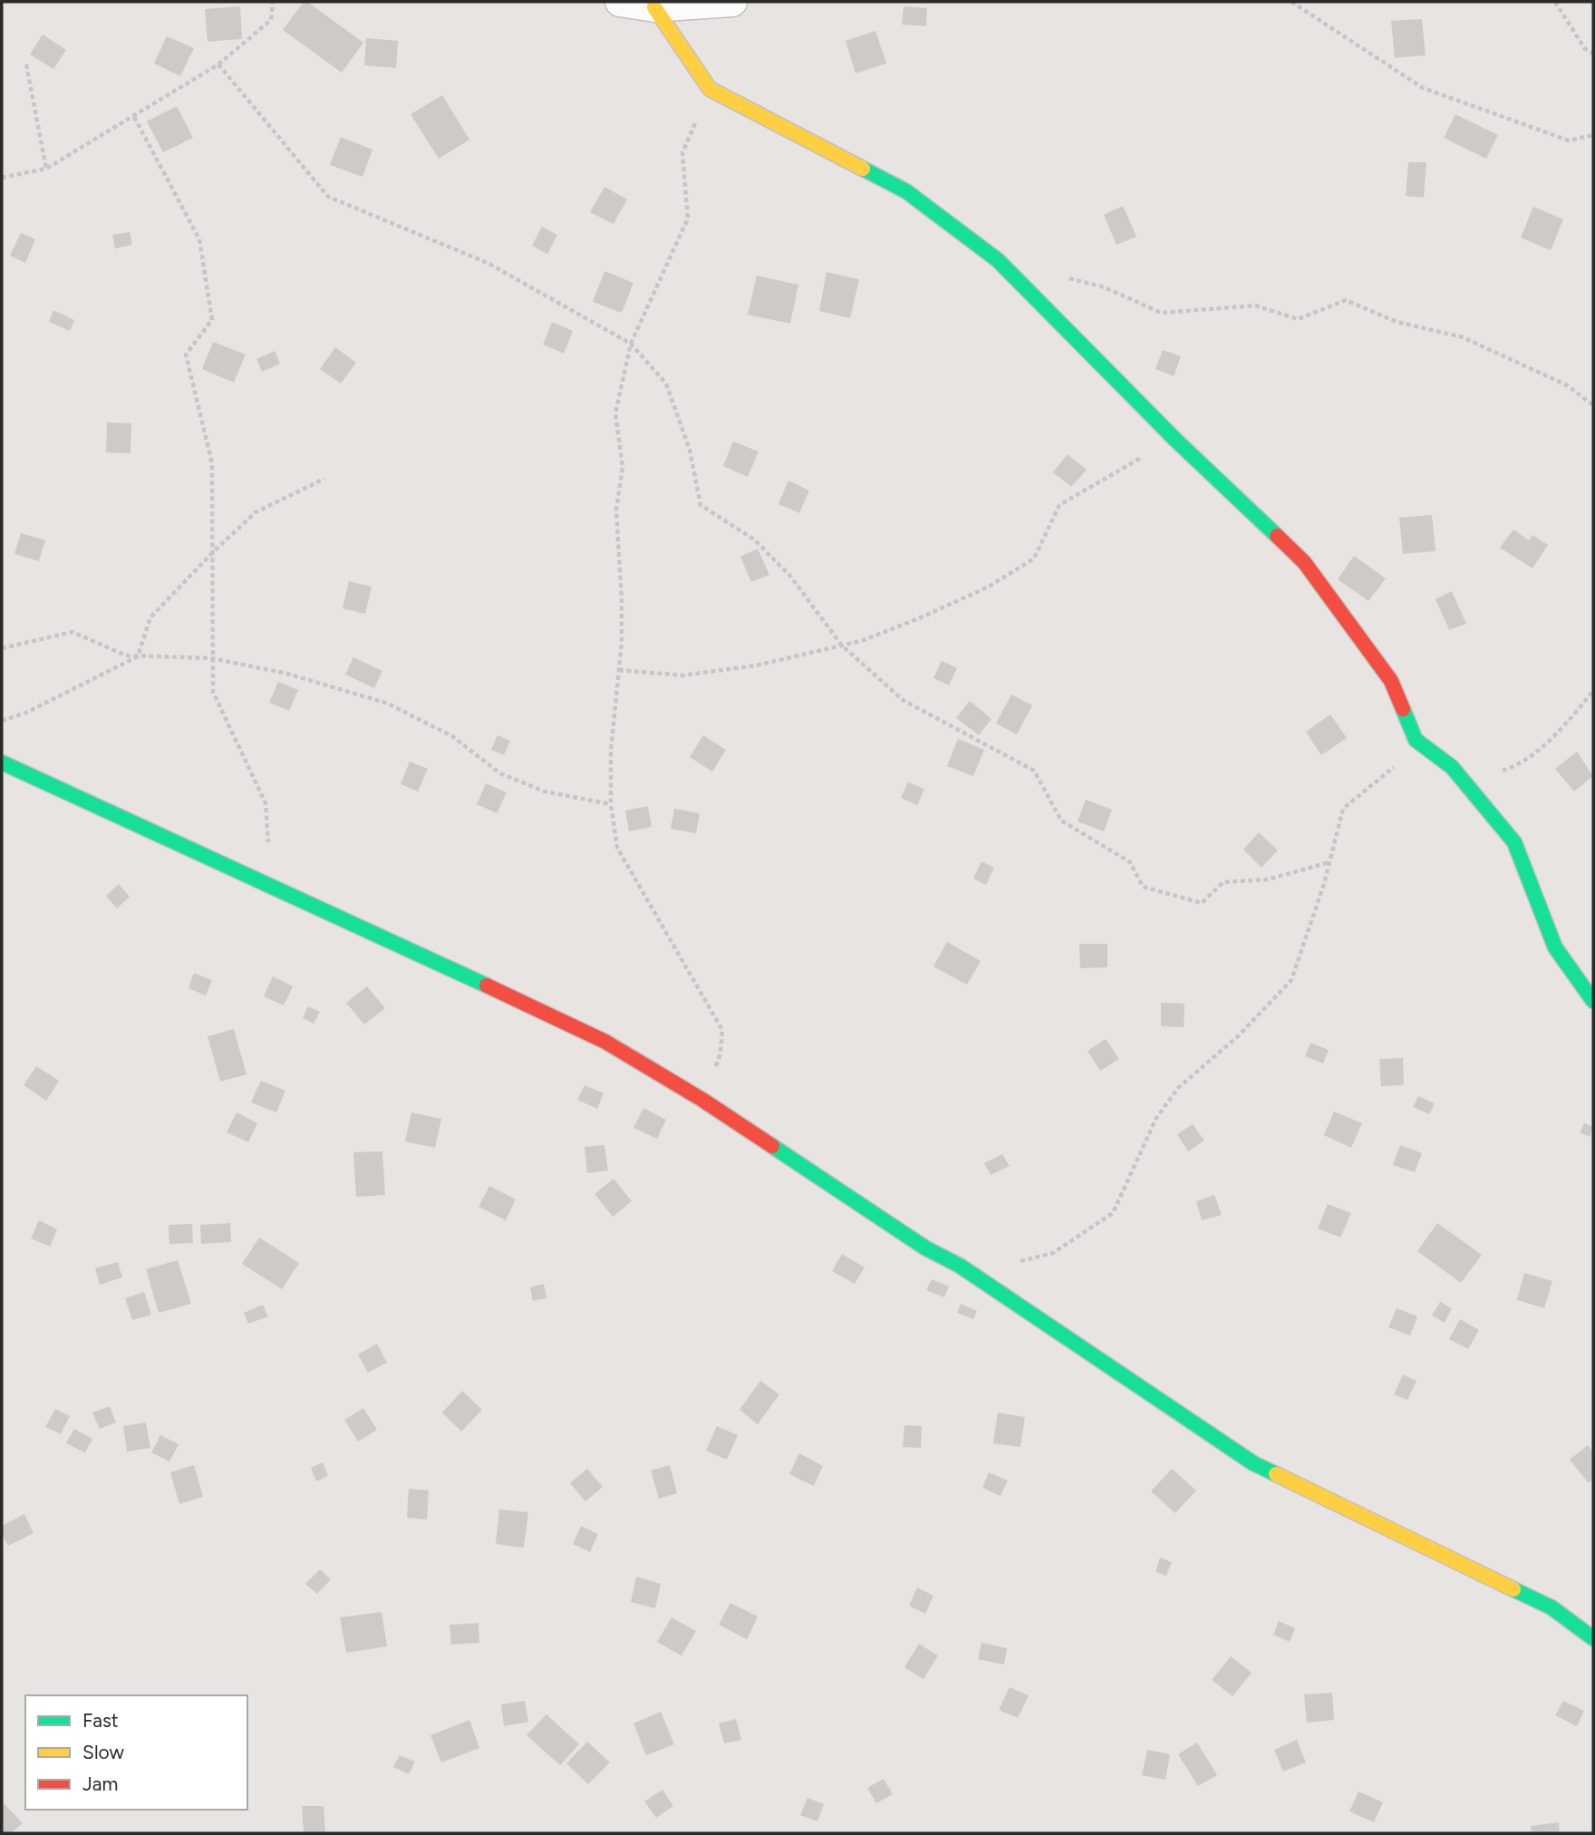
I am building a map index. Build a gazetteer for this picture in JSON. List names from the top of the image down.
{
  "legend": ["Fast", "Slow", "Jam"]
}
